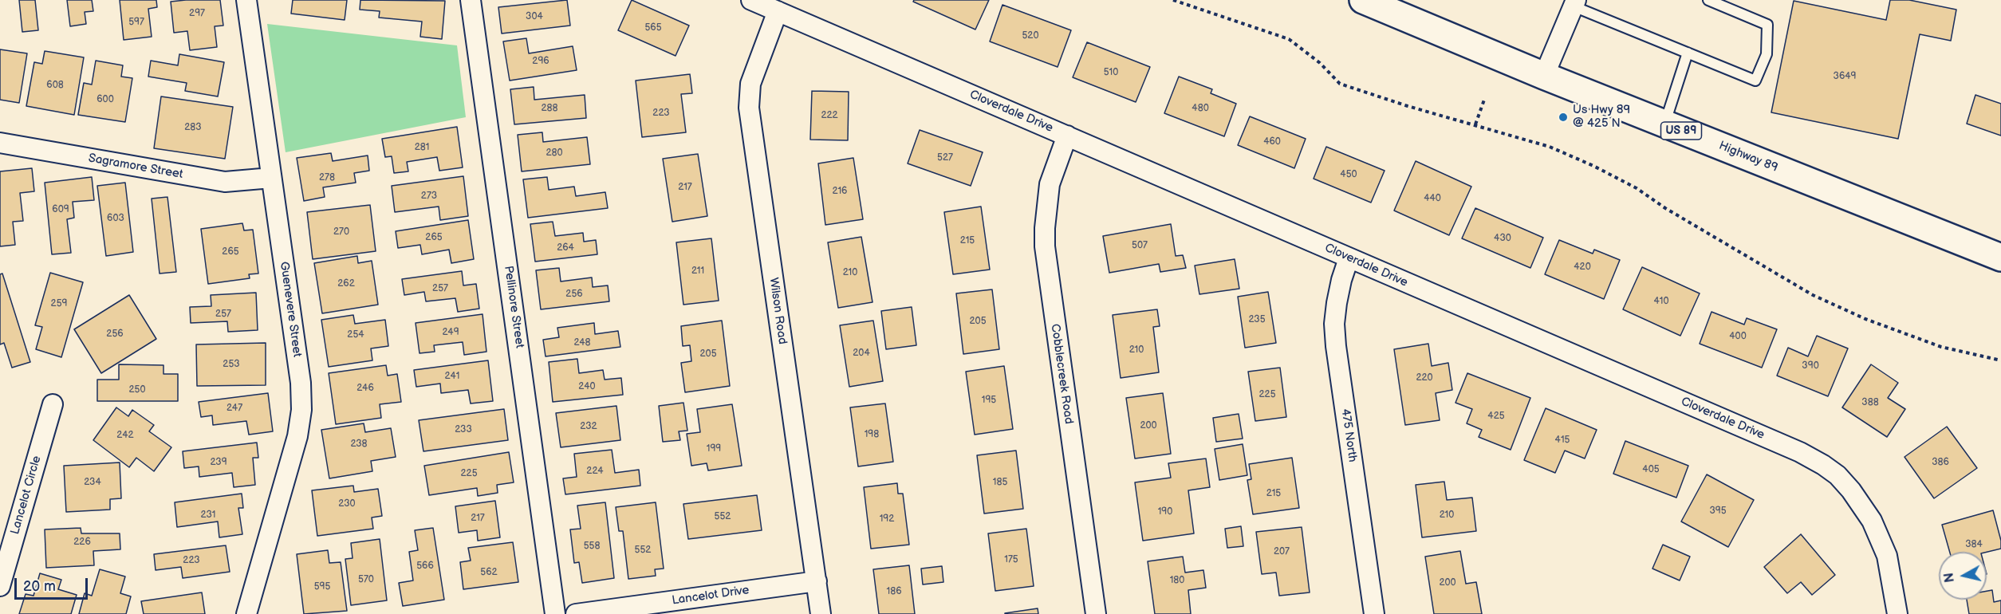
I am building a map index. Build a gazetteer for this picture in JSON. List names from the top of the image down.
{
  "streets": {
    "main road": ["US 89", "Highway 89"],
    "street": [
      "Cloverdale Drive",
      "Sagramore Street",
      "Pellinore Street",
      "Guenevere Street",
      "Wilson Road",
      "Cobblecreek Road",
      "475 North",
      "Lancelot Circle",
      "Lancelot Drive"
    ]
  },
  "crossings": [
    ["Cloverdale Drive", "Wilson Road"],
    ["Cloverdale Drive", "Cobblecreek Road"],
    ["Cloverdale Drive", "475 North"],
    ["Sagramore Street", "Guenevere Street"],
    ["Wilson Road", "Lancelot Drive"]
  ],
  "places": ["Us Hwy 89 @ 425 N"],
  "house_numbers": [
    "297",
    "304",
    "597",
    "565",
    "520",
    "296",
    "510",
    "3649",
    "608",
    "600",
    "288",
    "480",
    "223",
    "222",
    "283",
    "460",
    "281",
    "280",
    "527",
    "450",
    "278",
    "217",
    "216",
    "273",
    "440",
    "609",
    "603",
    "270",
    "265",
    "430",
    "215",
    "507",
    "264",
    "265",
    "420",
    "211",
    "210",
    "262",
    "257",
    "256",
    "410",
    "259",
    "257",
    "235",
    "205",
    "249",
    "256",
    "254",
    "400",
    "248",
    "210",
    "204",
    "205",
    "253",
    "390",
    "241",
    "220",
    "240",
    "246",
    "250",
    "225",
    "195",
    "388",
    "247",
    "425",
    "200",
    "232",
    "233",
    "198",
    "242",
    "415",
    "238",
    "199",
    "239",
    "386",
    "405",
    "224",
    "225",
    "234",
    "185",
    "215",
    "230",
    "395",
    "190",
    "231",
    "210",
    "552",
    "217",
    "192",
    "226",
    "384",
    "558",
    "552",
    "207",
    "175",
    "223",
    "566",
    "562",
    "570",
    "180",
    "200",
    "595",
    "186"
  ],
  "scale_bar": "20 m",
  "north": "left"
}
